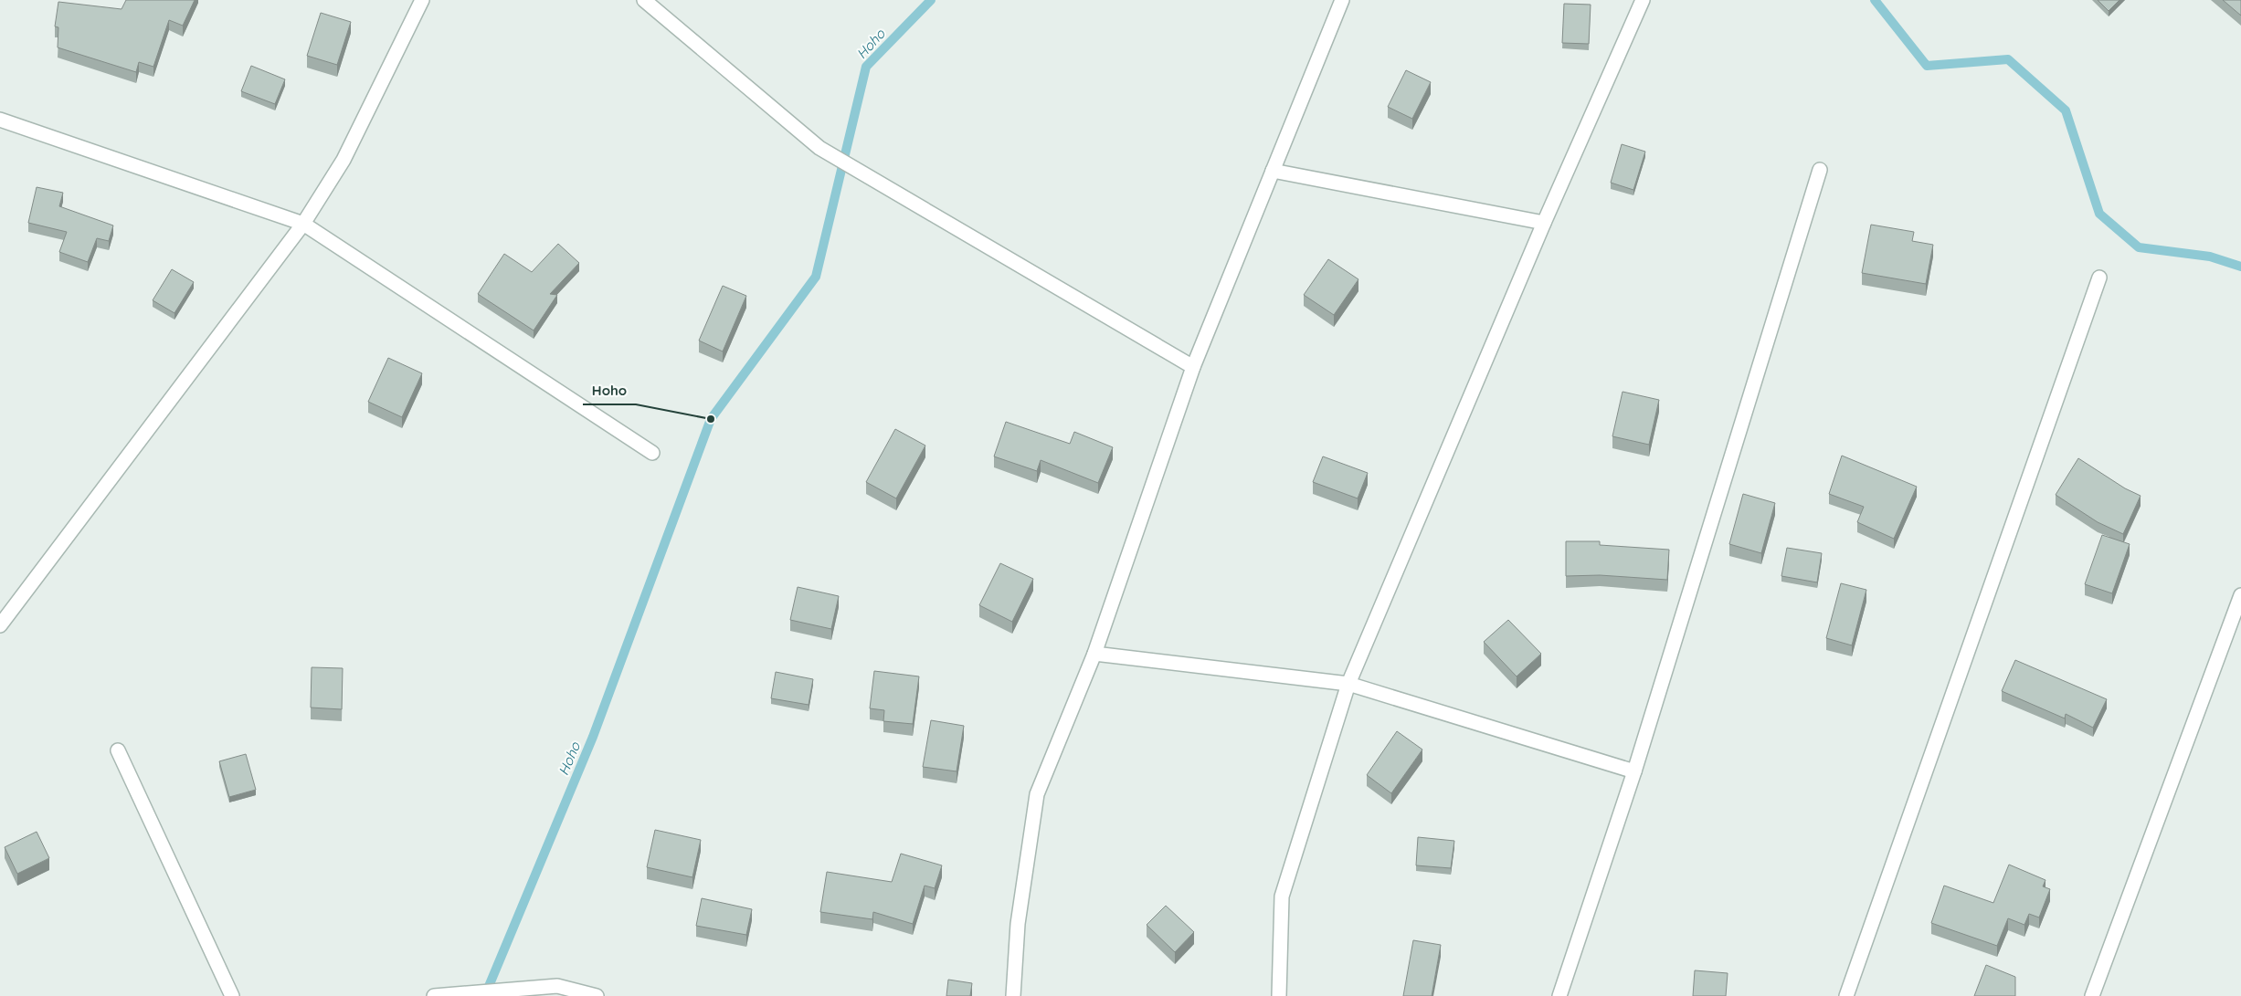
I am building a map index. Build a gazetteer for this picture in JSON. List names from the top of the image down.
{
  "water": ["Hoho"],
  "places": ["Hoho"]
}
